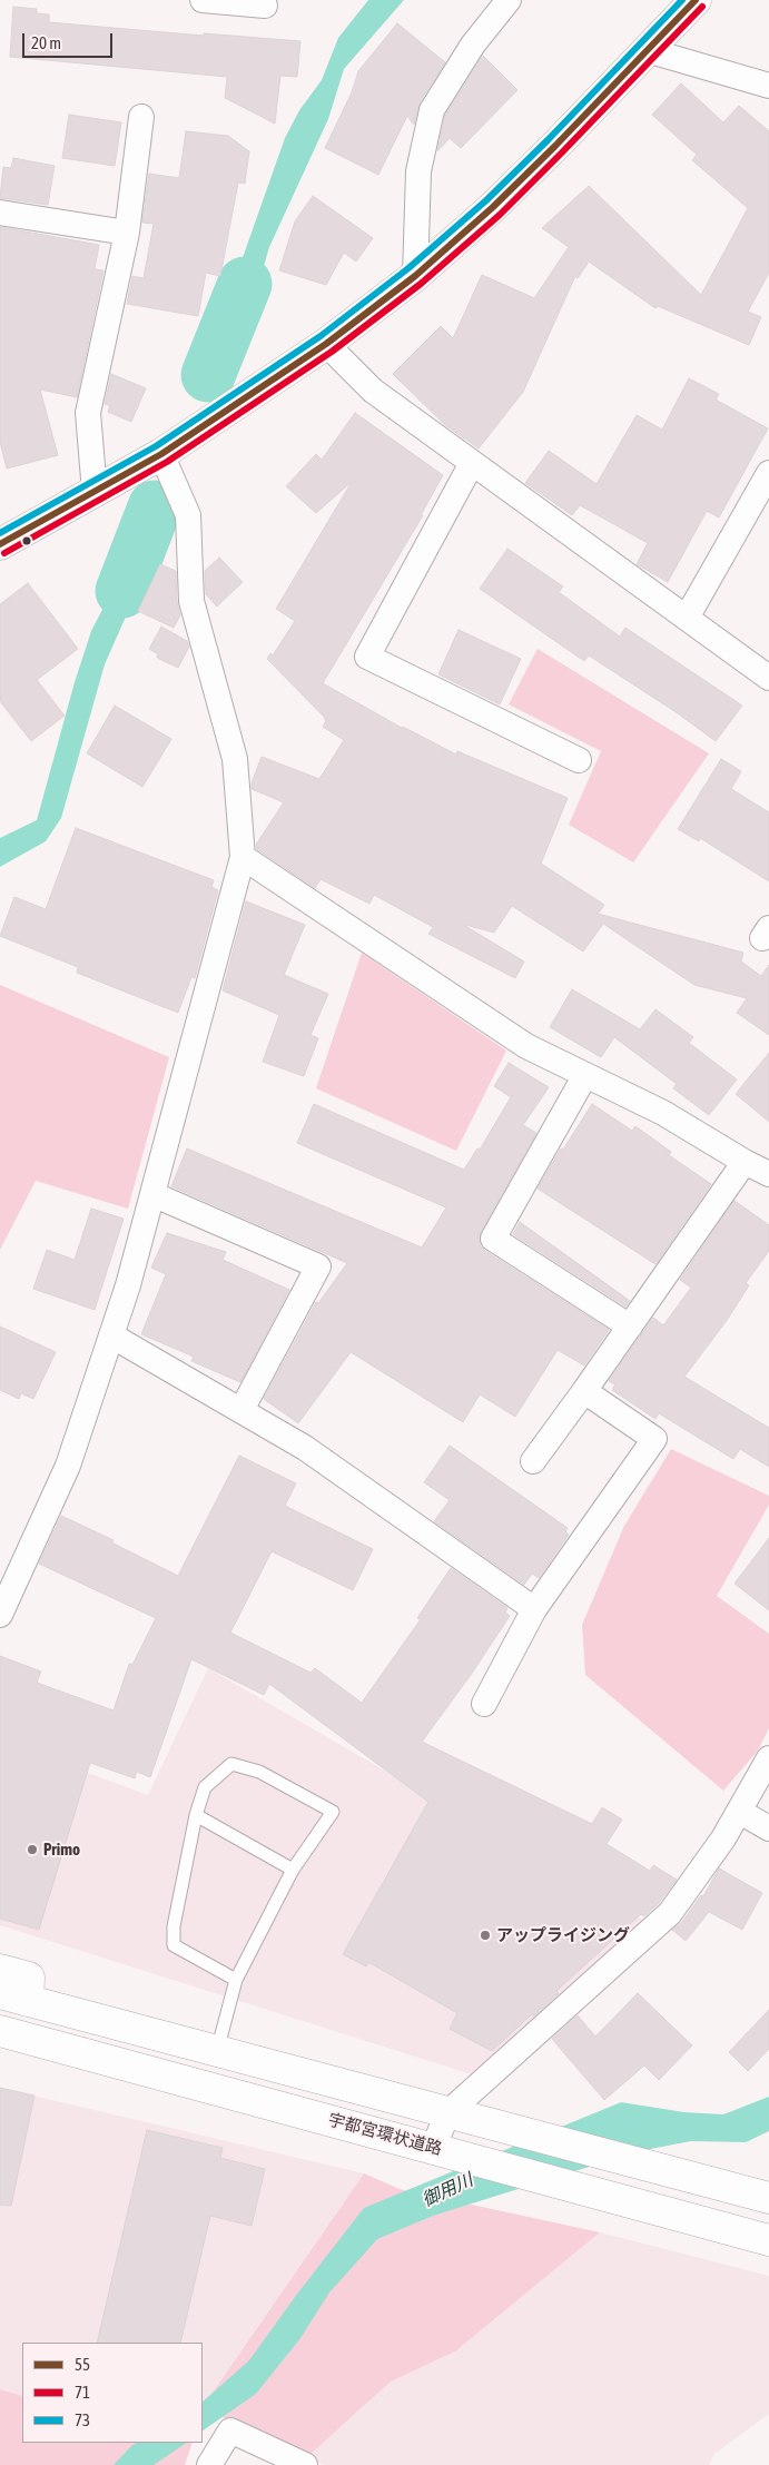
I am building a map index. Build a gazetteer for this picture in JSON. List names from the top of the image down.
{
  "streets": {
    "main road": ["宇都宮環状道路"]
  },
  "water": ["御用川"],
  "places": ["Primo", "アップライジング"],
  "lines": ["transit line 55", "transit line 73", "transit line 71"],
  "legend": ["55", "71", "73"],
  "scale_bar": "20 m"
}
